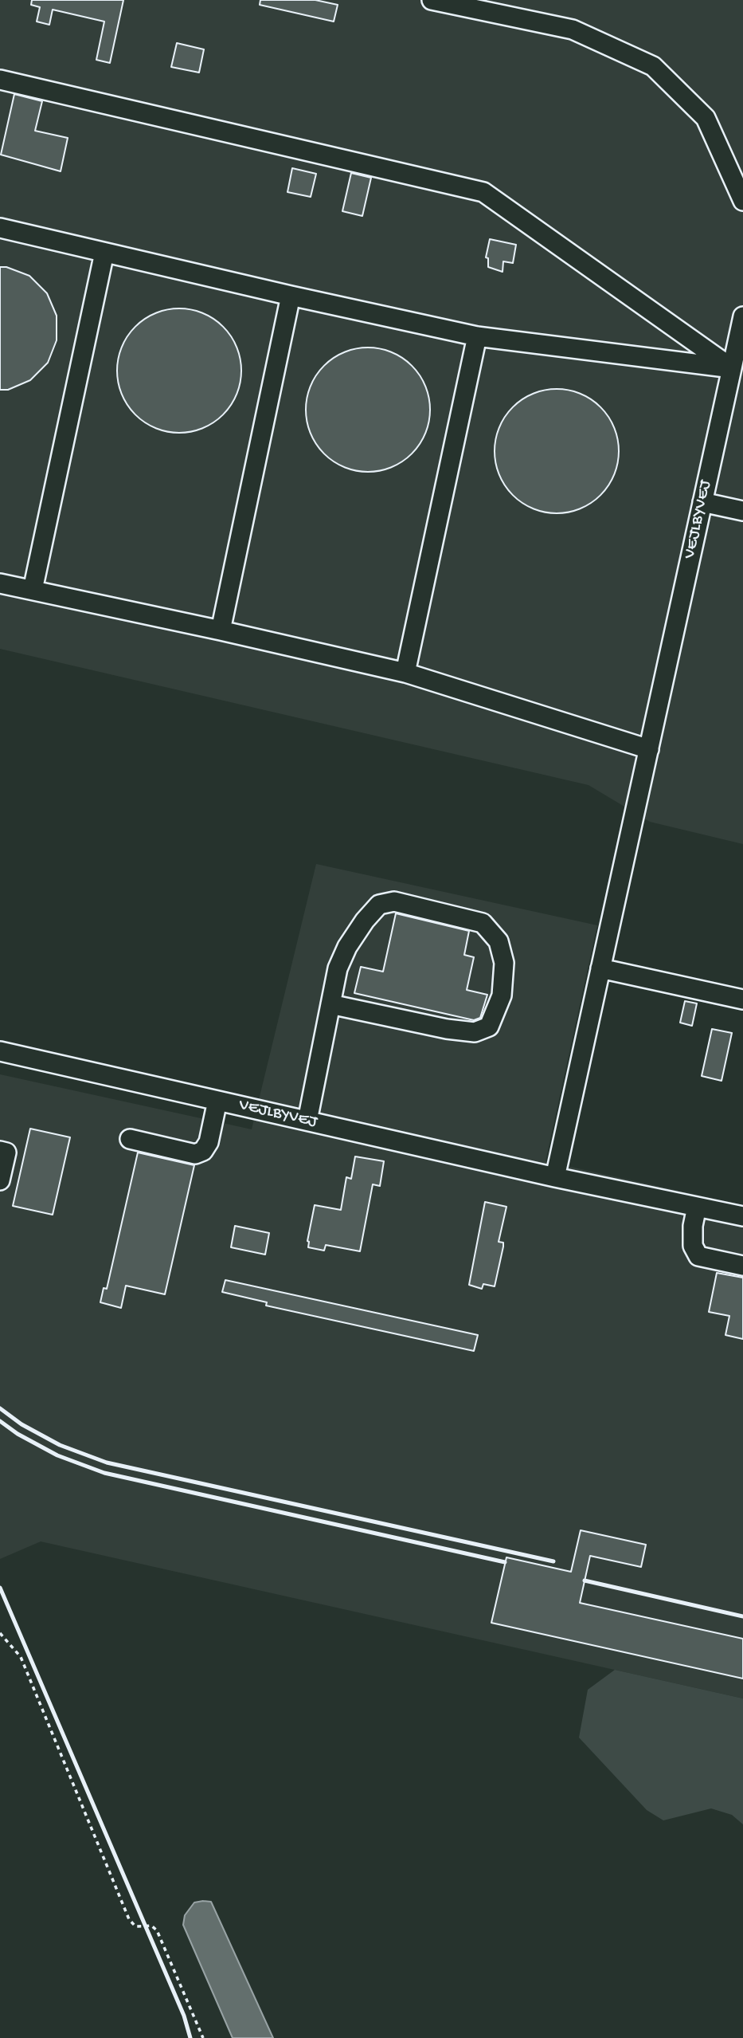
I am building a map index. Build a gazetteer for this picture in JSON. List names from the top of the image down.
{
  "streets": {
    "street": ["VEJLBYVEJ"]
  }
}
